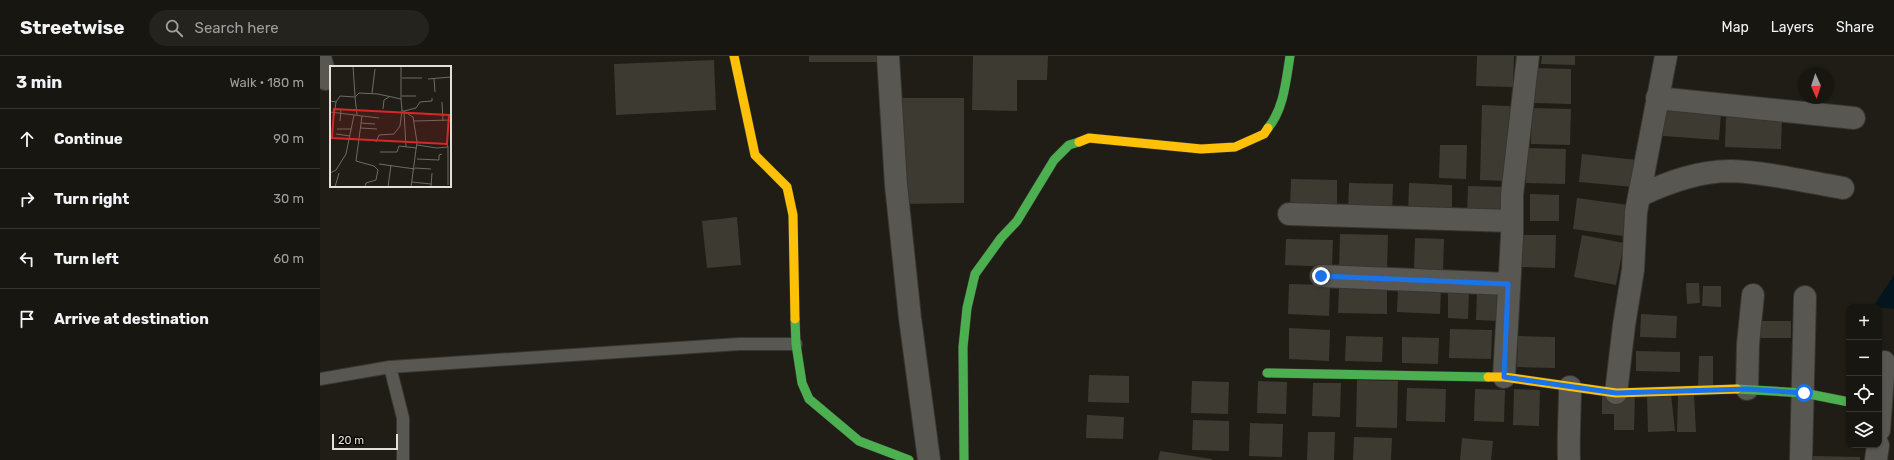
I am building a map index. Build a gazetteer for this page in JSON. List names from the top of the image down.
{
  "scale_bar": "20 m",
  "north": "bottom",
  "page": {
    "header": "Streetwise",
    "search": "Search here",
    "nav": ["Map", "Layers", "Share"],
    "heading": ["3 min", "Walk · 180 m"],
    "list": [
      ["Continue", "90 m"],
      ["Turn right", "30 m"],
      ["Turn left", "60 m"],
      "Arrive at destination"
    ],
    "map_buttons": ["+", "−"],
    "scale": "20 m"
  }
}
